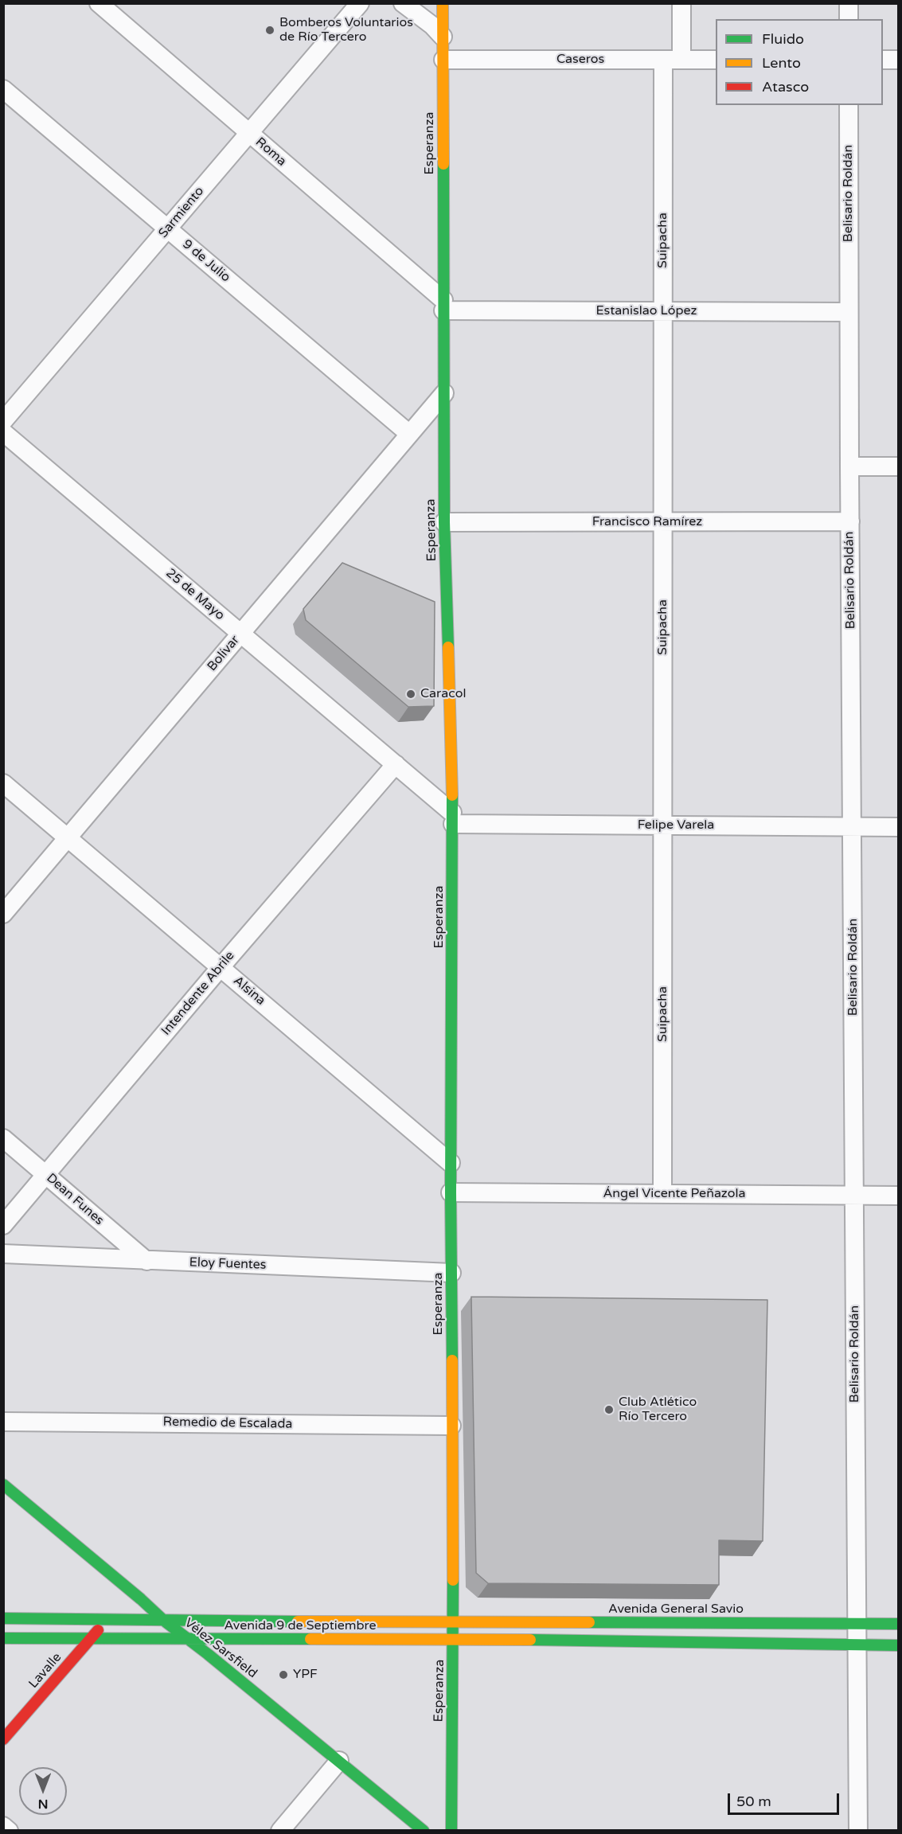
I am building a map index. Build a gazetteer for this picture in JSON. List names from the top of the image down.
{
  "streets": {
    "main road": [
      "Esperanza",
      "Avenida General Savio",
      "Avenida 9 de Septiembre",
      "Vélez Sarsfield",
      "Lavalle"
    ],
    "street": [
      "Caseros",
      "Roma",
      "Belisario Roldán",
      "Sarmiento",
      "Suipacha",
      "9 de Julio",
      "Estanislao López",
      "Francisco Ramírez",
      "25 de Mayo",
      "Bolívar",
      "Felipe Varela",
      "Alsina",
      "Intendente Abrile",
      "Ángel Vicente Peñazola",
      "Dean Funes",
      "Eloy Fuentes",
      "Remedio de Escalada"
    ]
  },
  "crossings": [
    ["Caseros", "Esperanza"],
    ["Caseros", "Suipacha"],
    ["Esperanza", "Roma"],
    ["Esperanza", "Estanislao López"],
    ["Esperanza", "Francisco Ramírez"],
    ["Esperanza", "25 de Mayo"],
    ["Esperanza", "Bolívar"],
    ["Esperanza", "Felipe Varela"],
    ["Esperanza", "Alsina"],
    ["Esperanza", "Ángel Vicente Peñazola"],
    ["Esperanza", "Eloy Fuentes"],
    ["Esperanza", "Remedio de Escalada"],
    ["Esperanza", "Avenida General Savio"],
    ["Esperanza", "Avenida 9 de Septiembre"],
    ["Roma", "Sarmiento"],
    ["Roma", "Estanislao López"],
    ["Belisario Roldán", "Estanislao López"],
    ["Belisario Roldán", "Francisco Ramírez"],
    ["Belisario Roldán", "Felipe Varela"],
    ["Belisario Roldán", "Ángel Vicente Peñazola"],
    ["Belisario Roldán", "Avenida General Savio"],
    ["Sarmiento", "9 de Julio"],
    ["Suipacha", "Estanislao López"],
    ["Suipacha", "Francisco Ramírez"],
    ["Suipacha", "Felipe Varela"],
    ["Suipacha", "Ángel Vicente Peñazola"],
    ["9 de Julio", "Bolívar"],
    ["25 de Mayo", "Bolívar"],
    ["25 de Mayo", "Felipe Varela"],
    ["25 de Mayo", "Intendente Abrile"],
    ["Bolívar", "Alsina"],
    ["Alsina", "Intendente Abrile"],
    ["Intendente Abrile", "Dean Funes"],
    ["Dean Funes", "Eloy Fuentes"],
    ["Avenida General Savio", "Avenida 9 de Septiembre"],
    ["Avenida 9 de Septiembre", "Vélez Sarsfield"],
    ["Avenida 9 de Septiembre", "Lavalle"]
  ],
  "places": [
    "Bomberos Voluntarios de Río Tercero",
    "Caracol",
    "Club Atlético Río Tercero",
    "YPF"
  ],
  "legend": ["Fluido", "Lento", "Atasco"],
  "scale_bar": "50 m",
  "north": "bottom"
}
